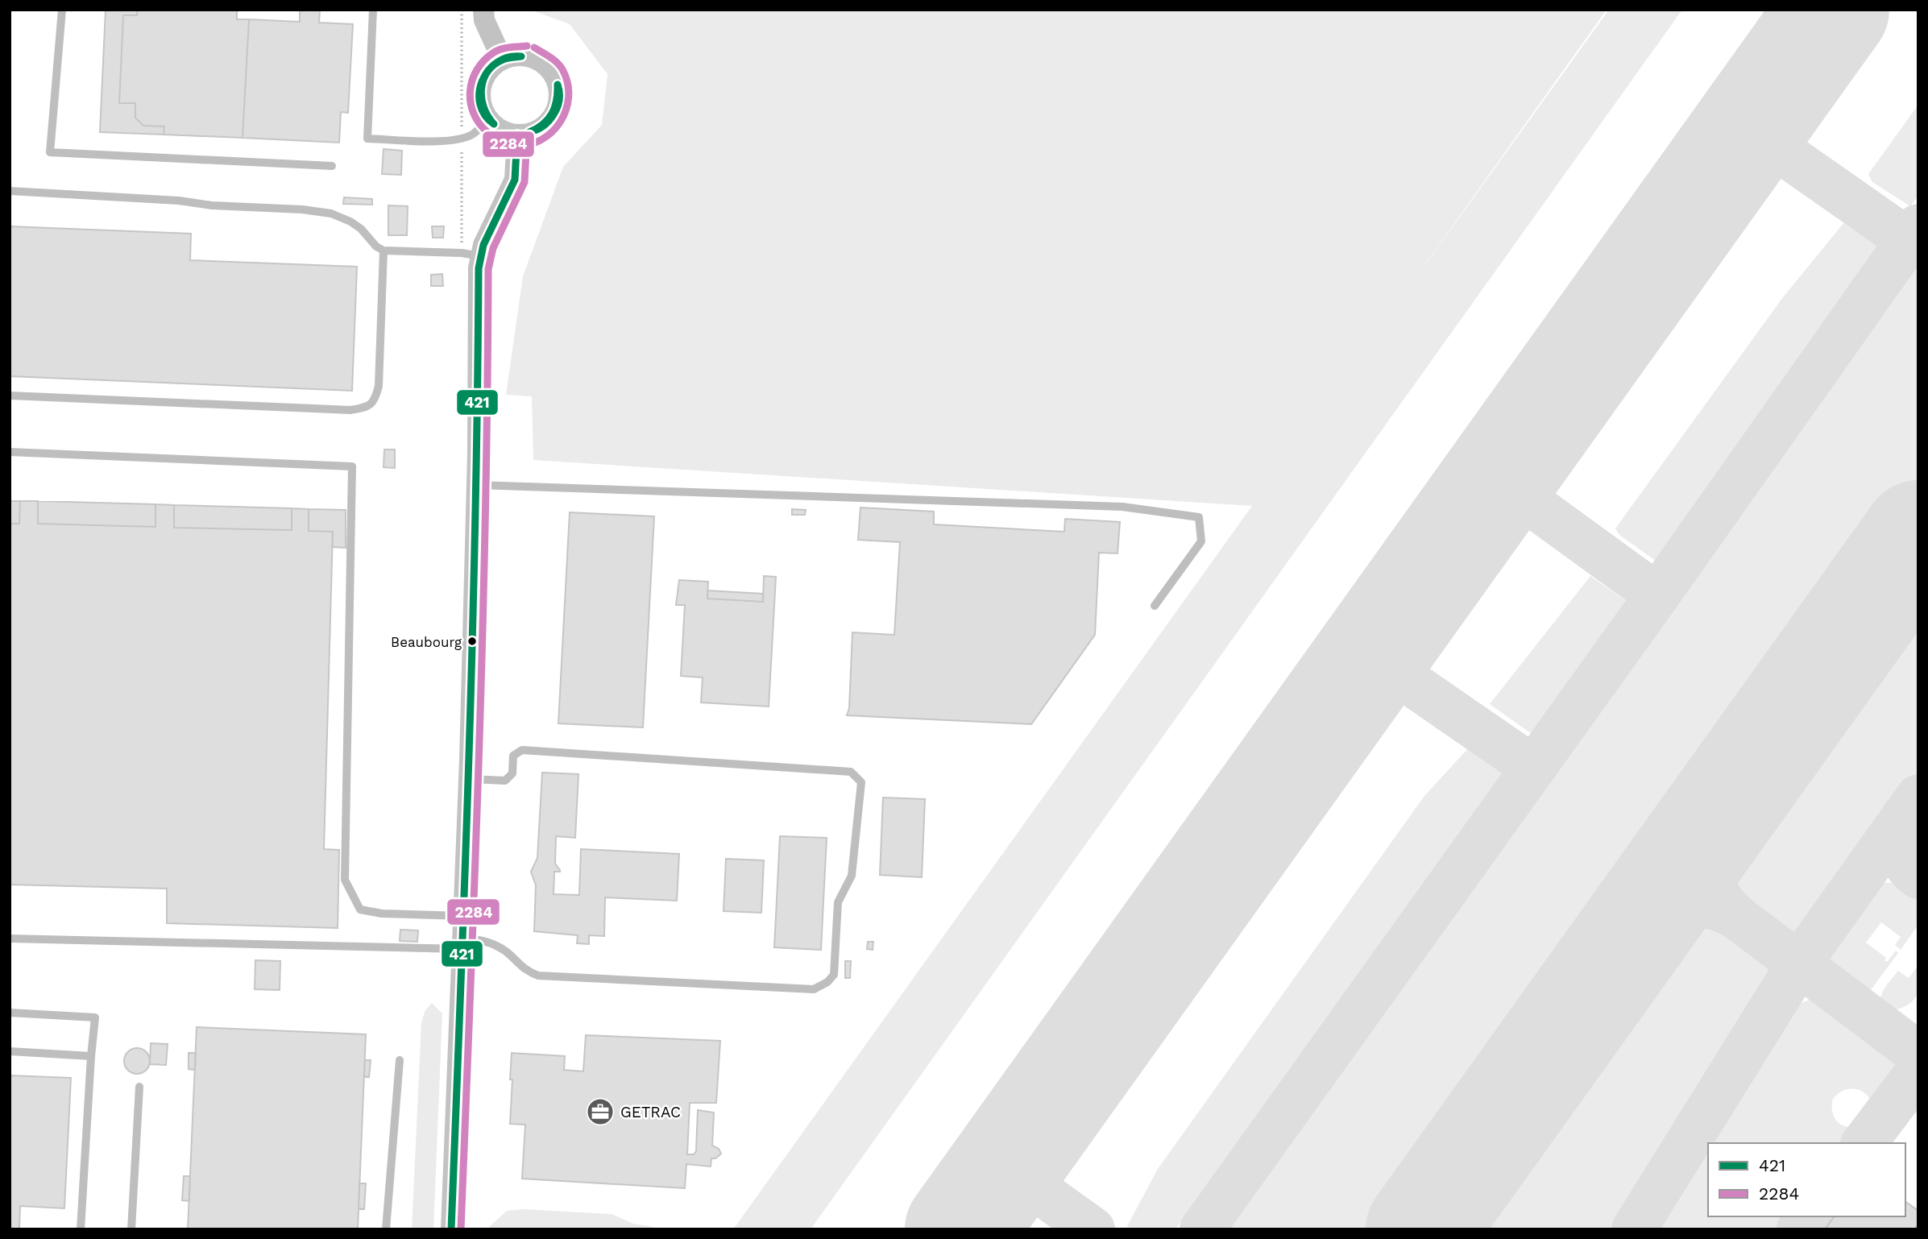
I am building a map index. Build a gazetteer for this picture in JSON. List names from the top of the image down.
{
  "places": {
    "other": ["Beaubourg"],
    "office": ["GETRAC"]
  },
  "lines": ["transit line 2284", "transit line 421"],
  "legend": ["421", "2284"]
}
